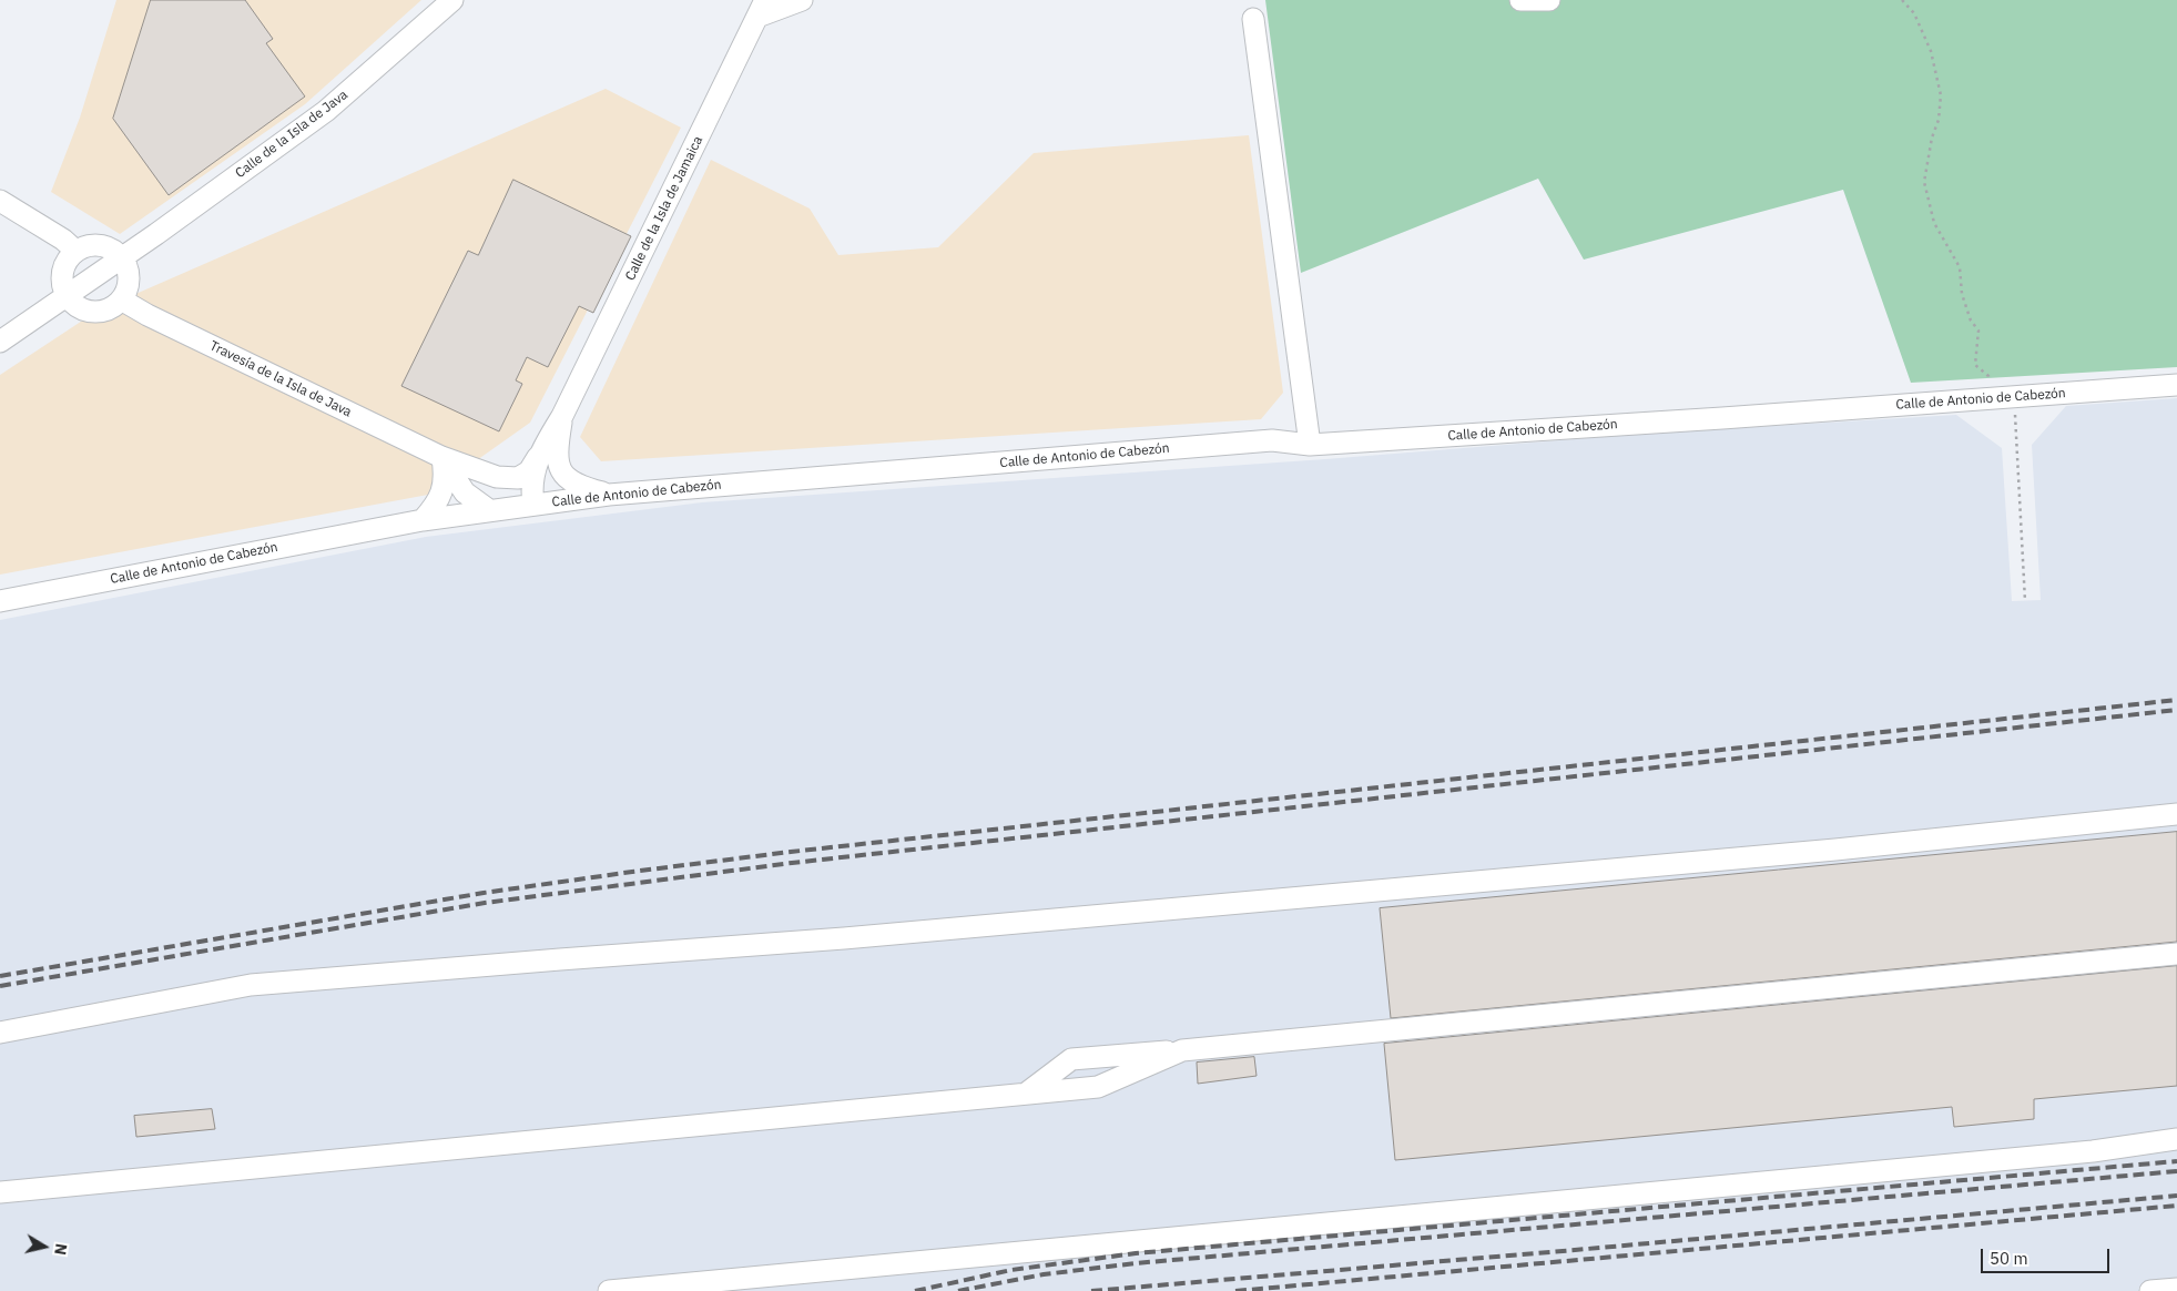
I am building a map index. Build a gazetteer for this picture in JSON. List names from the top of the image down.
{
  "streets": {
    "street": [
      "Calle de la Isla de Java",
      "Calle de la Isla de Jamaica",
      "Travesía de la Isla de Java",
      "Calle de Antonio de Cabezón"
    ]
  },
  "crossings": [
    ["Calle de la Isla de Jamaica", "Travesía de la Isla de Java"],
    ["Calle de la Isla de Jamaica", "Calle de Antonio de Cabezón"]
  ],
  "scale_bar": "50 m",
  "north": "right"
}
